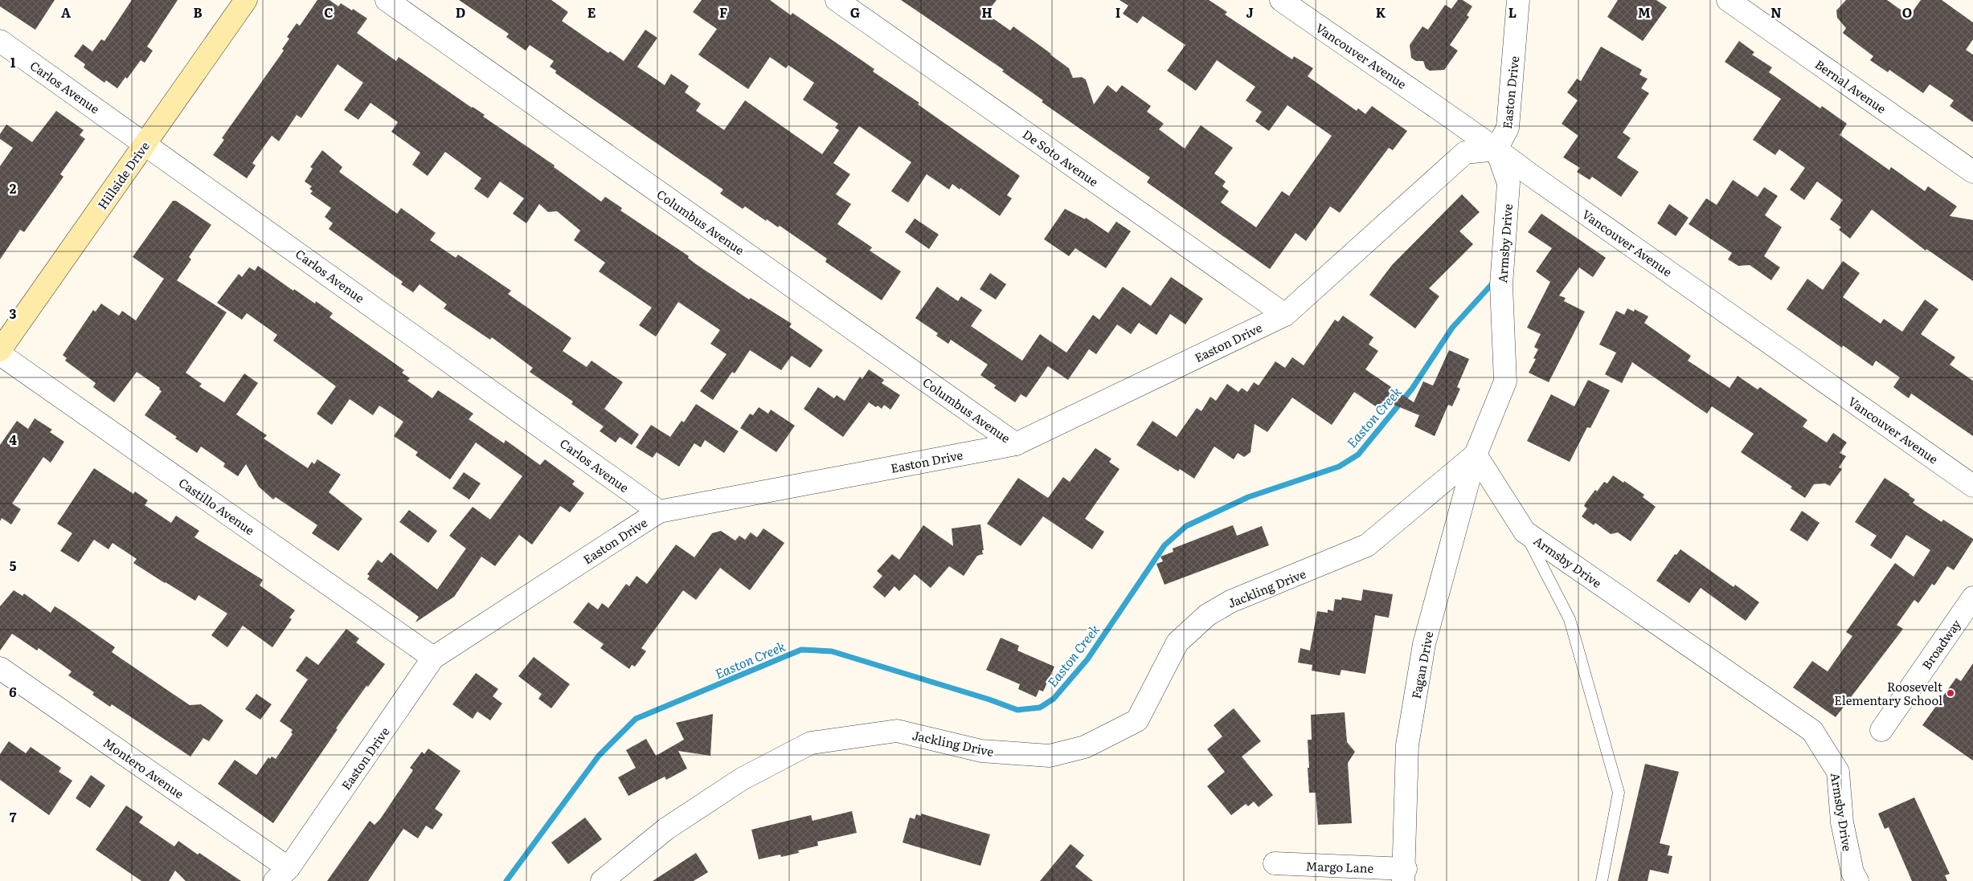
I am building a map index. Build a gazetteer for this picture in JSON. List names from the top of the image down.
{
  "streets": {
    "main road": ["Hillside Drive"],
    "street": [
      "Vancouver Avenue",
      "Bernal Avenue",
      "Carlos Avenue",
      "Easton Drive",
      "De Soto Avenue",
      "Columbus Avenue",
      "Armsby Drive",
      "Castillo Avenue",
      "Jackling Drive",
      "Broadway",
      "Fagan Drive",
      "Montero Avenue",
      "Margo Lane"
    ]
  },
  "crossings": [
    ["Vancouver Avenue", "Easton Drive"],
    ["Vancouver Avenue", "Armsby Drive"],
    ["Carlos Avenue", "Easton Drive"],
    ["Carlos Avenue", "Hillside Drive"],
    ["Easton Drive", "De Soto Avenue"],
    ["Easton Drive", "Columbus Avenue"],
    ["Easton Drive", "Armsby Drive"],
    ["Easton Drive", "Castillo Avenue"],
    ["Easton Drive", "Montero Avenue"],
    ["Armsby Drive", "Jackling Drive"],
    ["Armsby Drive", "Fagan Drive"],
    ["Jackling Drive", "Fagan Drive"],
    ["Fagan Drive", "Margo Lane"]
  ],
  "water": ["Easton Creek"],
  "places": ["Roosevelt Elementary School"],
  "grid": {
    "columns": [
      "A",
      "B",
      "C",
      "D",
      "E",
      "F",
      "G",
      "H",
      "I",
      "J",
      "K",
      "L",
      "M",
      "N",
      "O"
    ],
    "rows": [
      "1",
      "2",
      "3",
      "4",
      "5",
      "6",
      "7"
    ]
  }
}
